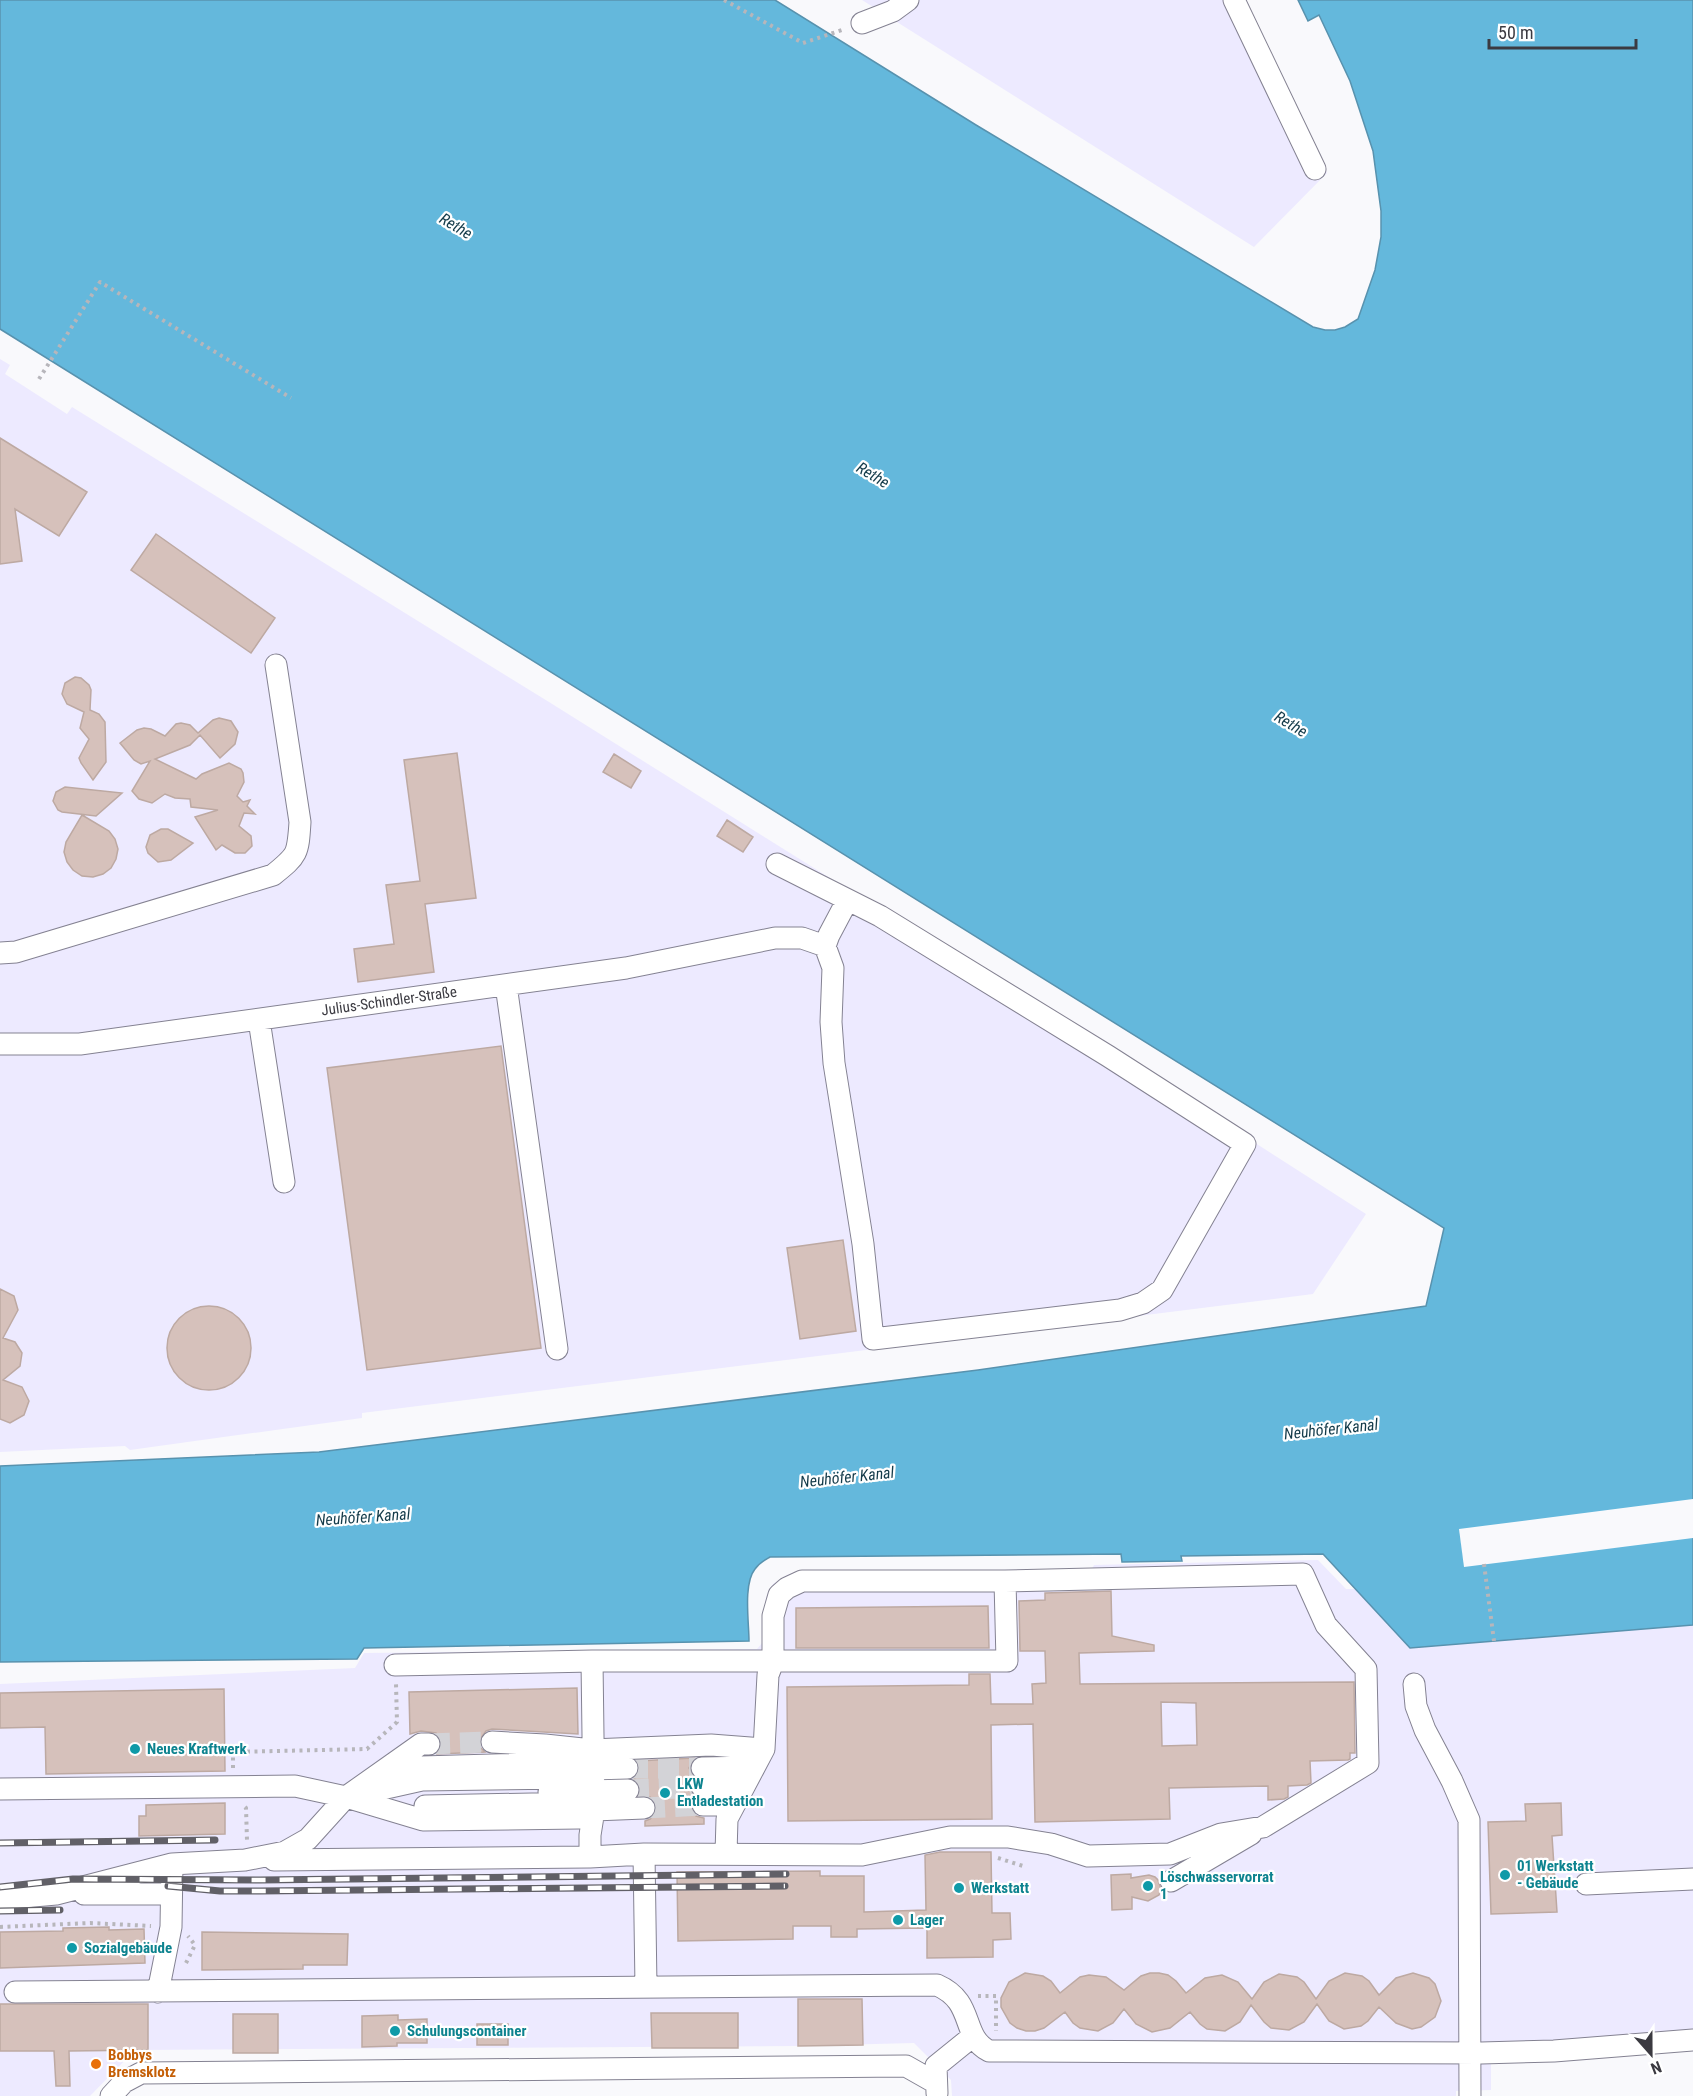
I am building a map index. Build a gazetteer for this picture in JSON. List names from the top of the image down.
{
  "streets": {
    "street": ["Julius-Schindler-Straße"]
  },
  "water": ["Rethe", "Neuhöfer Kanal"],
  "places": [
    "Neues Kraftwerk",
    "LKW Entladestation",
    "01 Werkstatt - Gebäude",
    "Löschwasservorrat 1",
    "Werkstatt",
    "Lager",
    "Sozialgebäude",
    "Schulungscontainer",
    "Bobbys Bremsklotz"
  ],
  "scale_bar": "50 m",
  "north": "bottom"
}
